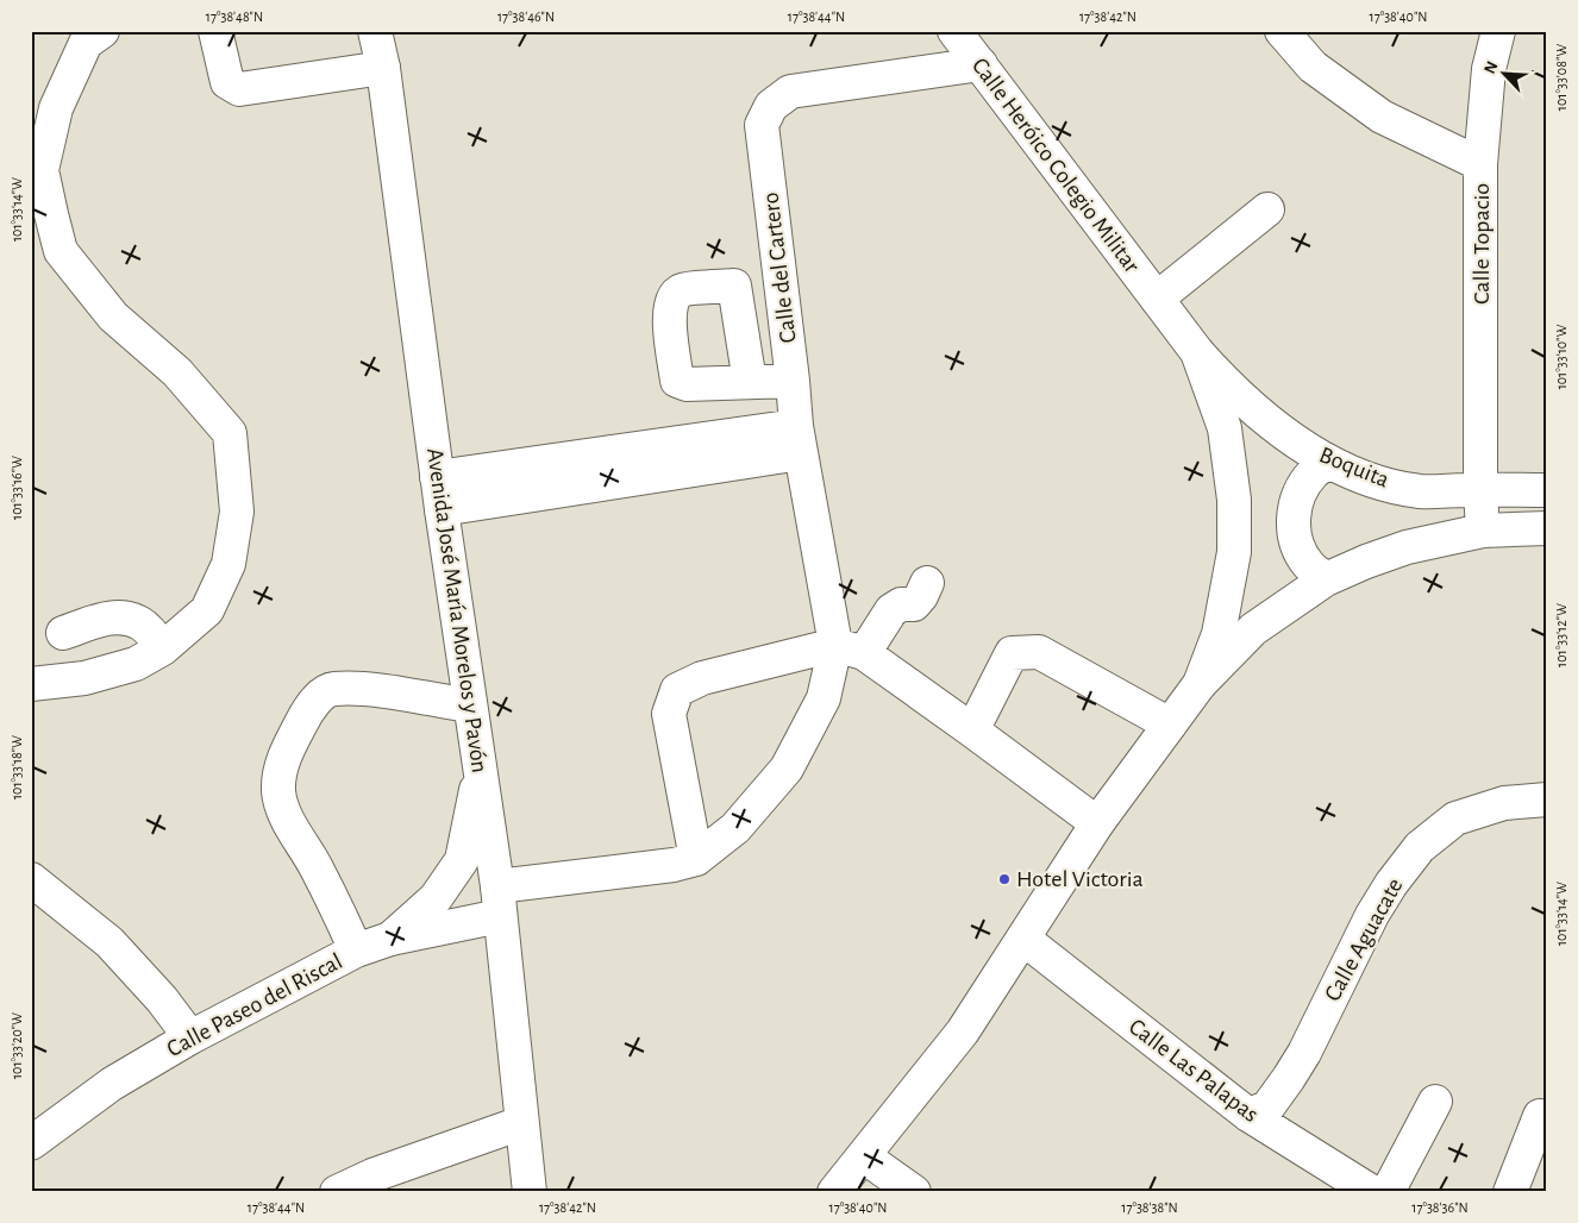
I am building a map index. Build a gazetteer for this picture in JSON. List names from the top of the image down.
{
  "streets": {
    "street": [
      "Calle Heróico Colegio Militar",
      "Calle Topacio",
      "Calle del Cartero",
      "Boquita",
      "Avenida José María Morelos y Pavón",
      "Calle Aguacate",
      "Calle Paseo del Riscal",
      "Calle Las Palapas"
    ]
  },
  "crossings": [
    ["Calle Heróico Colegio Militar", "Calle del Cartero"],
    ["Calle Heróico Colegio Militar", "Boquita"],
    ["Calle Heróico Colegio Militar", "Calle Las Palapas"],
    ["Calle Topacio", "Boquita"],
    ["Avenida José María Morelos y Pavón", "Calle Paseo del Riscal"],
    ["Calle Aguacate", "Calle Las Palapas"]
  ],
  "places": ["Hotel Victoria"],
  "north": "top left",
  "coordinates": [
    "17°38'48\"N",
    "17°38'46\"N",
    "17°38'44\"N",
    "17°38'42\"N",
    "17°38'40\"N",
    "101°33'08\"W",
    "101°33'14\"W",
    "101°33'10\"W",
    "101°33'16\"W",
    "101°33'12\"W",
    "101°33'18\"W",
    "101°33'20\"W",
    "17°38'38\"N",
    "17°38'36\"N"
  ]
}
